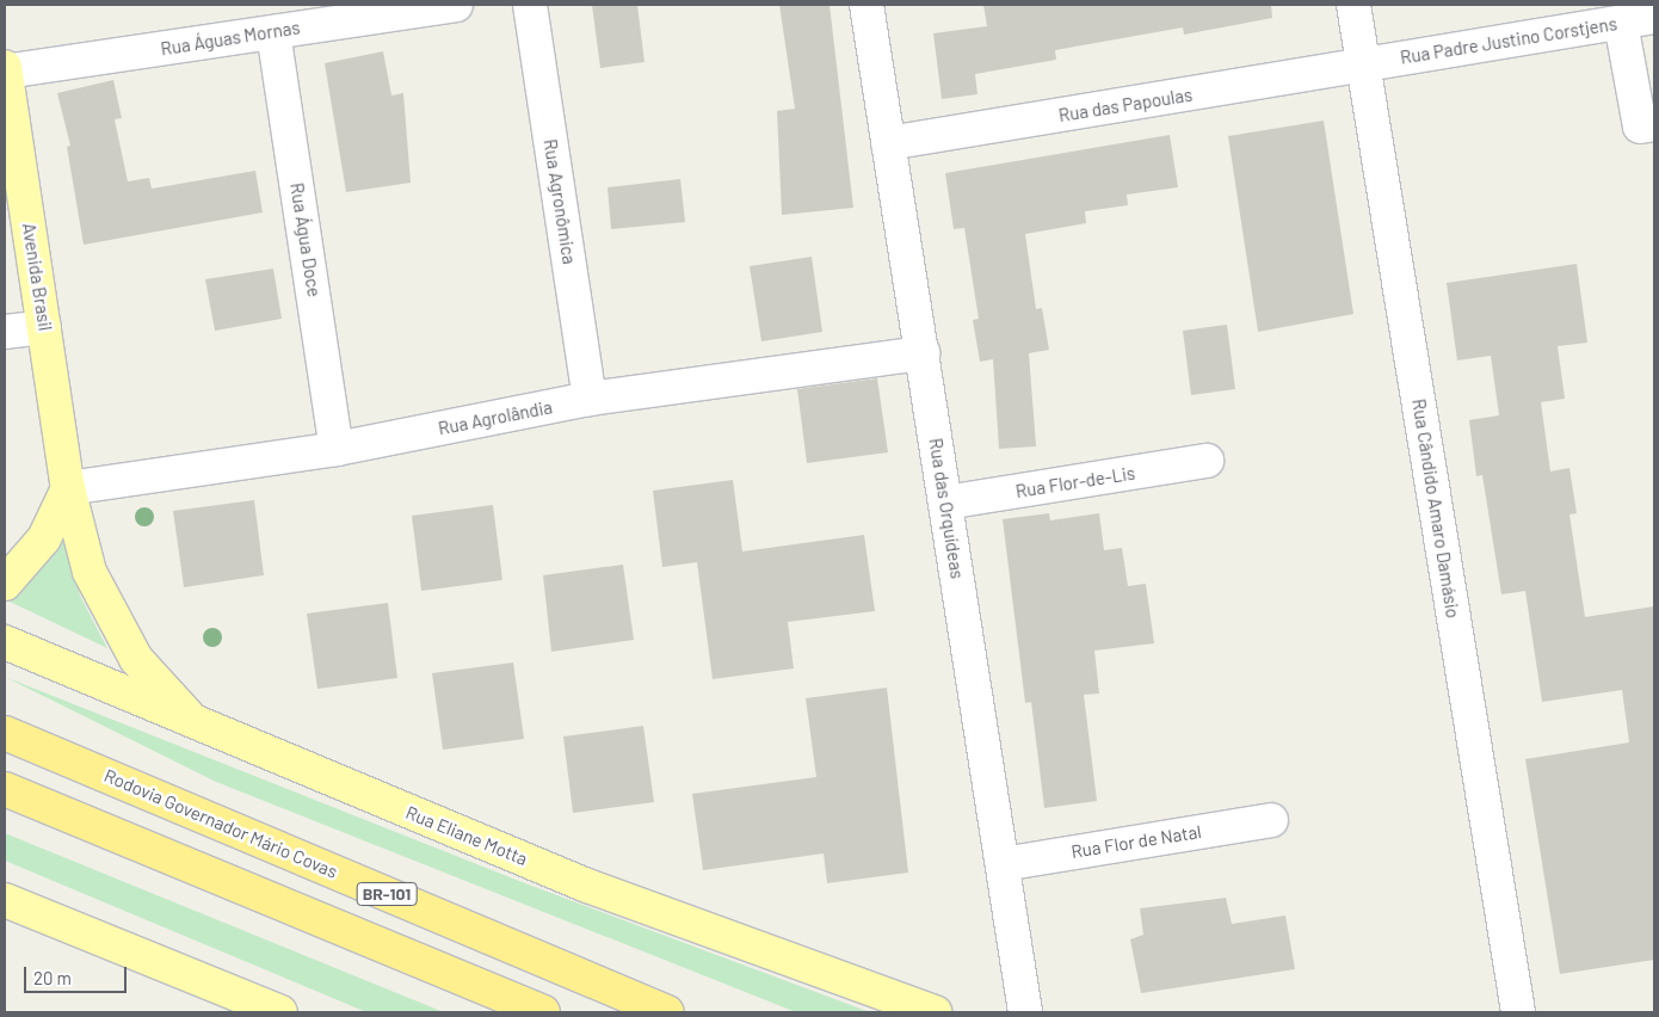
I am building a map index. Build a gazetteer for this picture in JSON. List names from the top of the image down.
{
  "streets": {
    "highway": ["Rodovia Governador Mário Covas", "BR-101"],
    "main road": ["Avenida Brasil", "Rua Eliane Motta"],
    "street": [
      "Rua Águas Mornas",
      "Rua Padre Justino Corstjens",
      "Rua das Papoulas",
      "Rua Agronômica",
      "Rua Água Doce",
      "Rua Agrolândia",
      "Rua Flor-de-Lis",
      "Rua das Orquídeas",
      "Rua Cândido Amaro Damásio",
      "Rua Flor de Natal"
    ]
  },
  "crossings": [
    ["Rua Águas Mornas", "Rua Água Doce"],
    ["Rua Águas Mornas", "Avenida Brasil"],
    ["Rua Padre Justino Corstjens", "Rua das Papoulas"],
    ["Rua Padre Justino Corstjens", "Rua Cândido Amaro Damásio"],
    ["Rua das Papoulas", "Rua das Orquídeas"],
    ["Rua das Papoulas", "Rua Cândido Amaro Damásio"],
    ["Rua Agronômica", "Rua Agrolândia"],
    ["Rua Água Doce", "Rua Agrolândia"],
    ["Avenida Brasil", "Rua Agrolândia"],
    ["Avenida Brasil", "Rua Eliane Motta"],
    ["Rua Agrolândia", "Rua das Orquídeas"],
    ["Rua Flor-de-Lis", "Rua das Orquídeas"],
    ["Rua das Orquídeas", "Rua Flor de Natal"]
  ],
  "scale_bar": "20 m"
}
